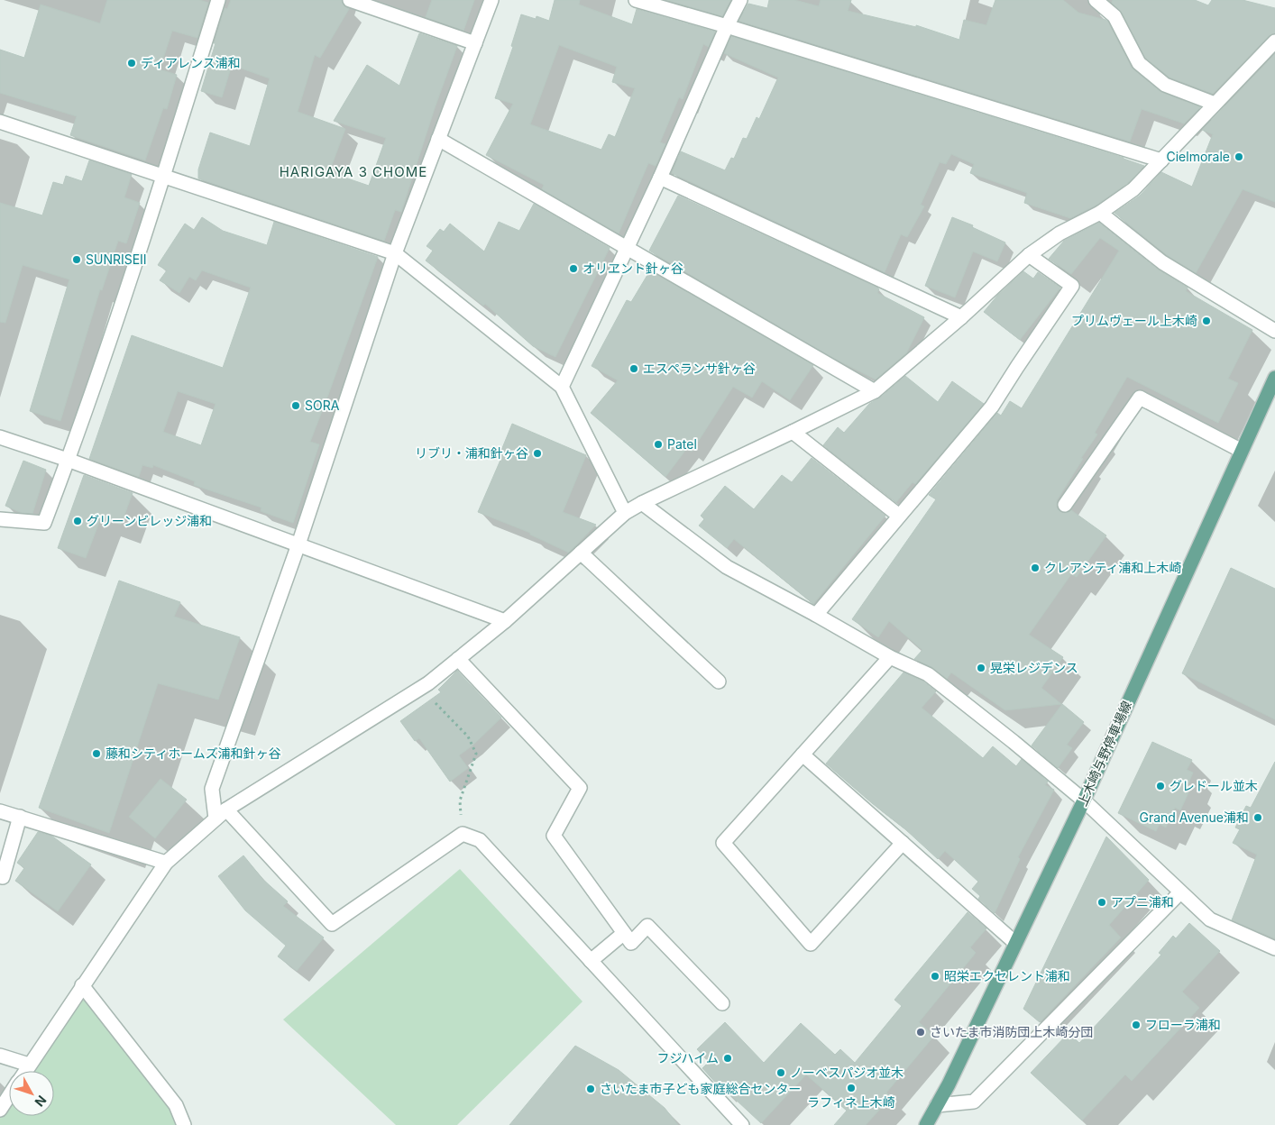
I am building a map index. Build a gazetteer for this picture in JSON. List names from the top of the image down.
{
  "streets": {
    "main road": ["上木崎与野停車場線"]
  },
  "districts": ["HARIGAYA 3 CHOME"],
  "places": [
    "ディアレンス浦和",
    "Cielmorale",
    "SUNRISEⅡ",
    "オリヱント針ヶ谷",
    "プリムヴェール上木崎",
    "エスペランサ針ヶ谷",
    "SORA",
    "Patel",
    "リブリ・浦和針ヶ谷",
    "グリーンビレッジ浦和",
    "クレアシティ浦和上木崎",
    "晃栄レジデンス",
    "藤和シティホームズ浦和針ヶ谷",
    "グレドール並木",
    "Grand Avenue浦和",
    "アプニ浦和",
    "昭栄エクセレント浦和",
    "フローラ浦和",
    "さいたま市消防団上木崎分団",
    "フジハイム",
    "ノーベスパジオ並木",
    "ラフィネ上木崎",
    "さいたま市子ども家庭総合センター"
  ],
  "north": "bottom right"
}
